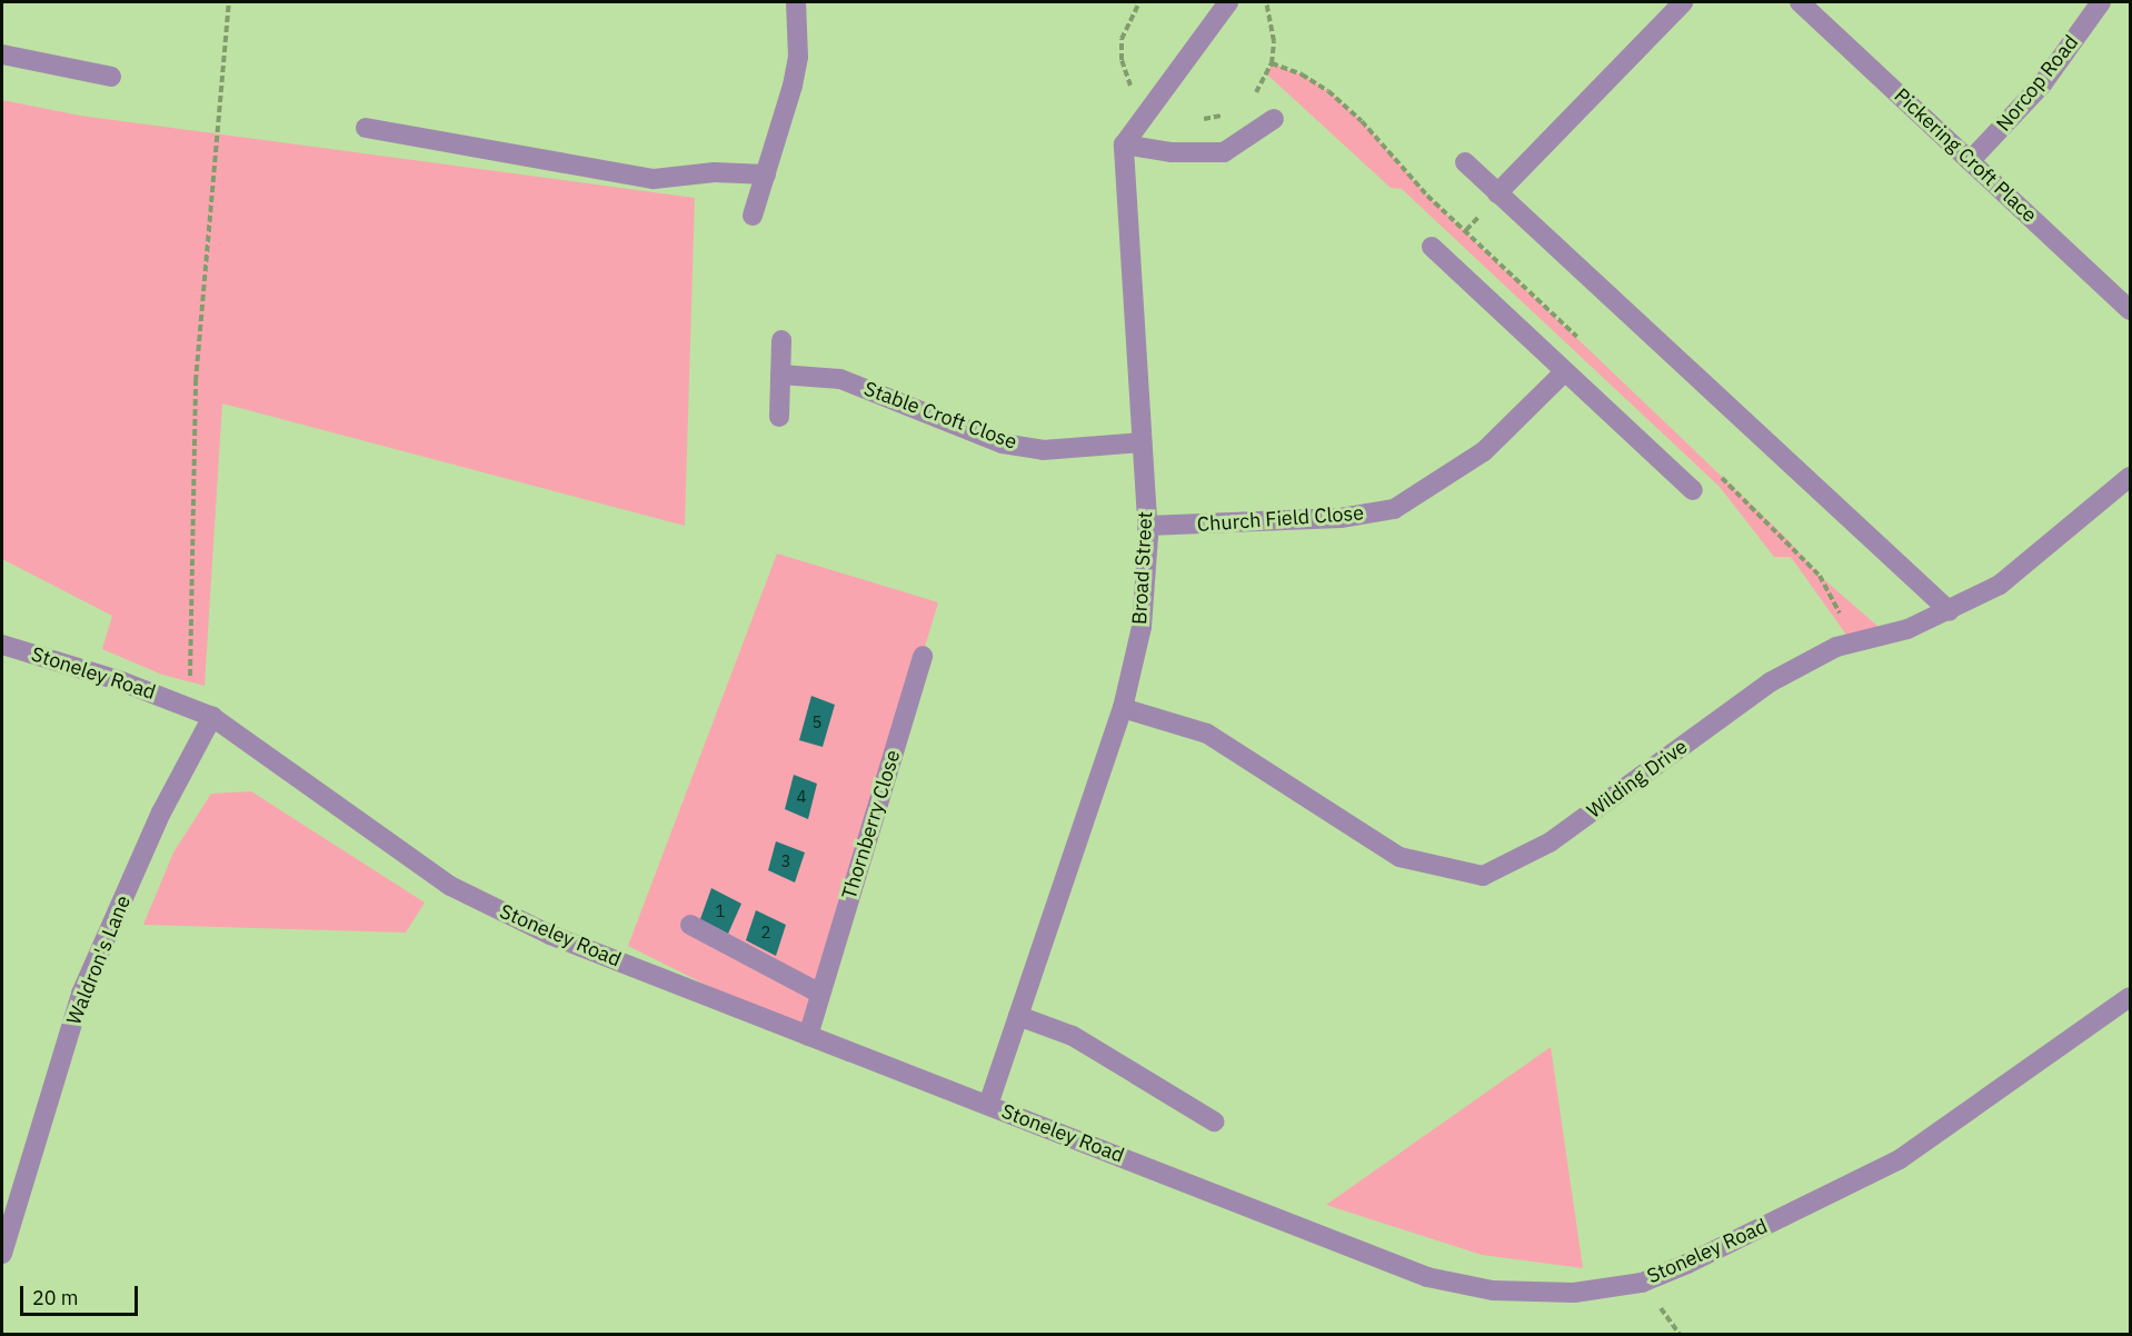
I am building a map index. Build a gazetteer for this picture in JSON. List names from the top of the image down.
{
  "streets": {
    "street": [
      "Norcop Road",
      "Pickering Croft Place",
      "Stable Croft Close",
      "Church Field Close",
      "Broad Street",
      "Stoneley Road",
      "Wilding Drive",
      "Thornberry Close",
      "Waldron's Lane"
    ]
  },
  "crossings": [
    ["Norcop Road", "Pickering Croft Place"],
    ["Stable Croft Close", "Broad Street"],
    ["Church Field Close", "Broad Street"],
    ["Broad Street", "Stoneley Road"],
    ["Broad Street", "Wilding Drive"],
    ["Stoneley Road", "Thornberry Close"],
    ["Stoneley Road", "Waldron's Lane"]
  ],
  "house_numbers": [
    "5",
    "4",
    "3",
    "1",
    "2"
  ],
  "scale_bar": "20 m"
}
